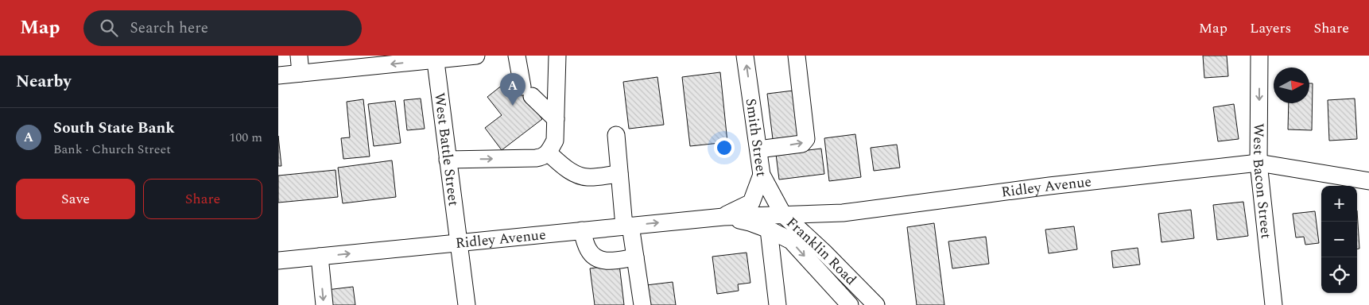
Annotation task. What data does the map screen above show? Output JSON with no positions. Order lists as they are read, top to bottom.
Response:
{
  "streets": {
    "street": [
      "Smith Street",
      "West Battle Street",
      "West Bacon Street",
      "Ridley Avenue",
      "Franklin Road"
    ]
  },
  "crossings": [
    ["Smith Street", "Ridley Avenue"],
    ["Smith Street", "Franklin Road"],
    ["West Battle Street", "Ridley Avenue"],
    ["West Bacon Street", "Ridley Avenue"],
    ["Ridley Avenue", "Franklin Road"]
  ],
  "one_way": ["West Bacon Street"],
  "north": "right",
  "page": {
    "header": "Map",
    "search": "Search here",
    "nav": ["Map", "Layers", "Share"],
    "heading": "Nearby",
    "pins": "A",
    "list": [
      {
        "mark": "A",
        "name": "South State Bank",
        "note": "Bank · Church Street",
        "value": "100 m"
      }
    ],
    "buttons": ["Save", "Share"],
    "map_buttons": ["+", "−"]
  }
}
